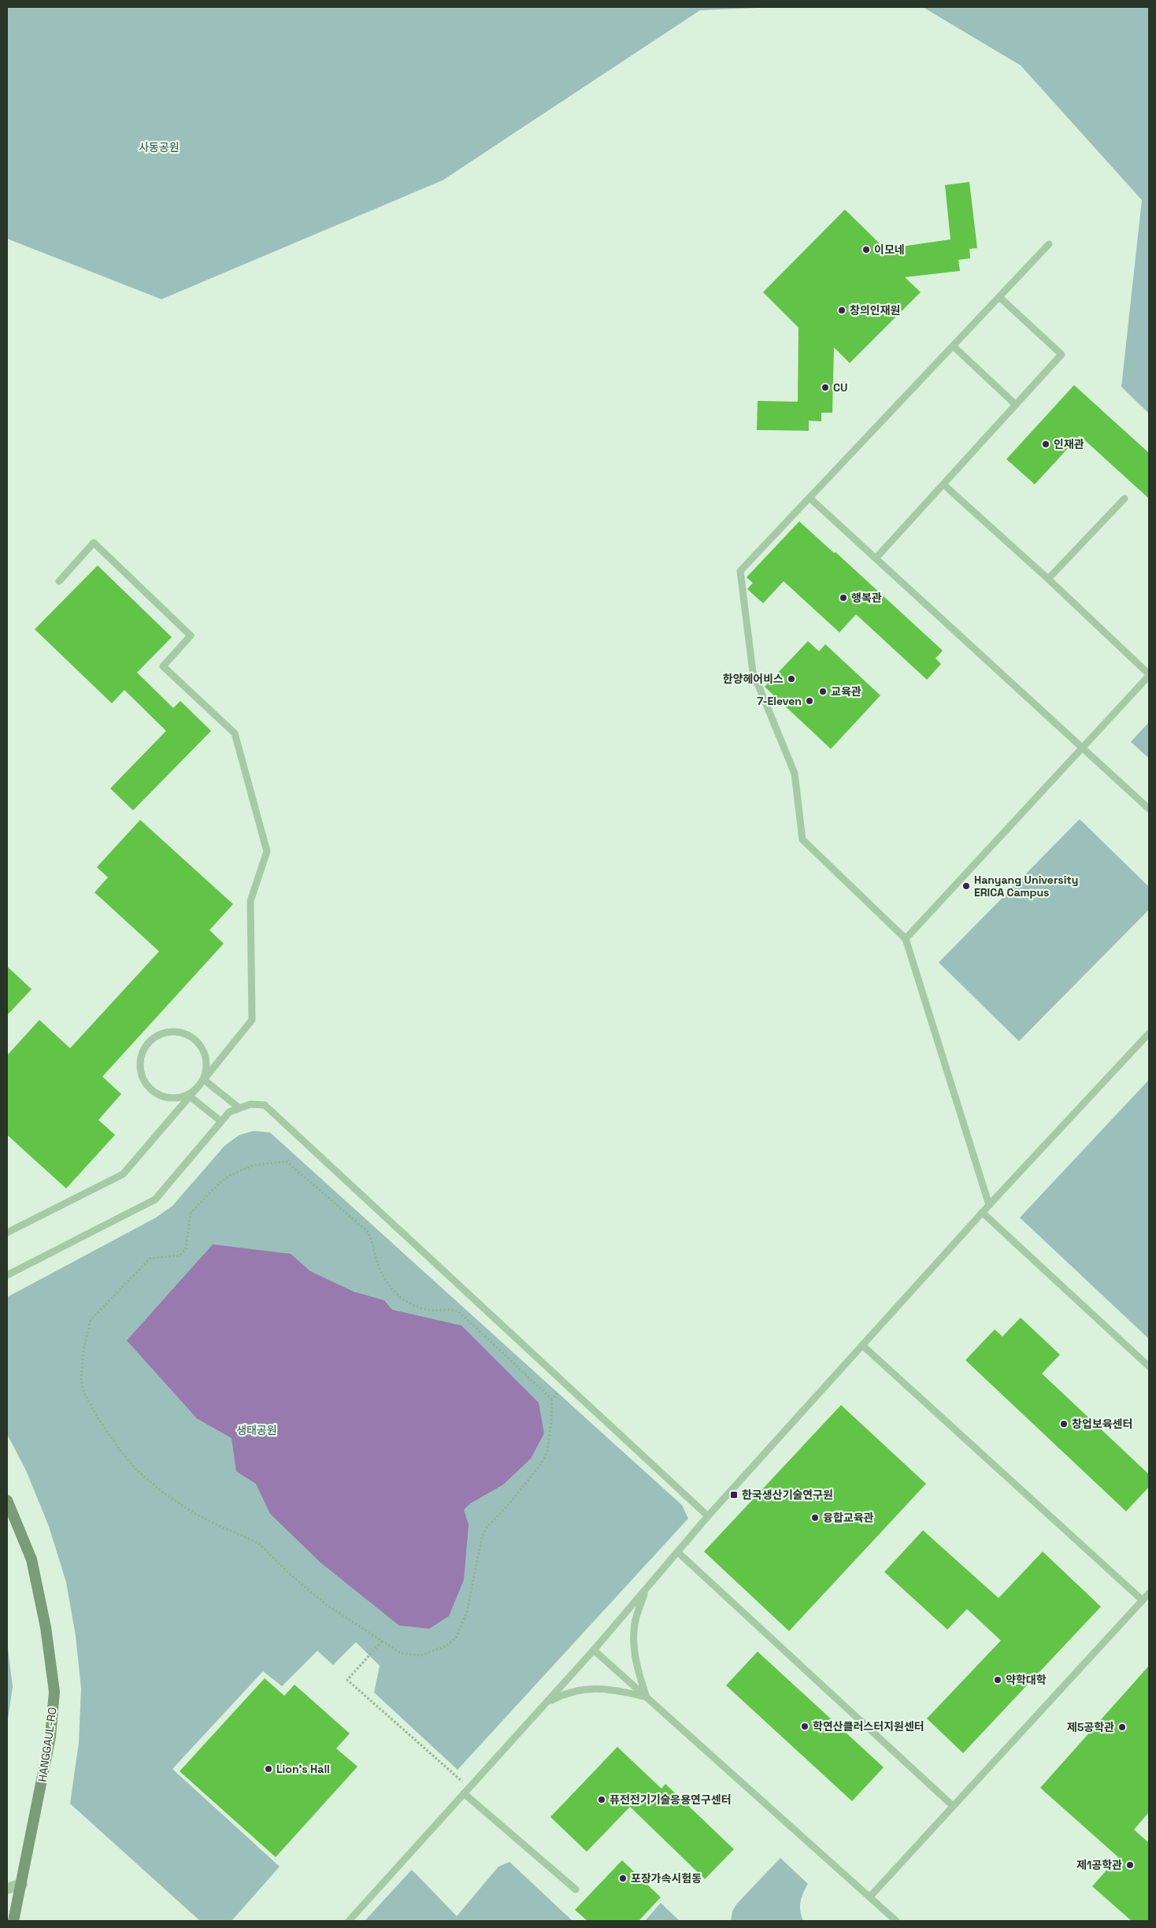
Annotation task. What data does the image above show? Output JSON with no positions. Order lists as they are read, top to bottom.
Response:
{
  "streets": {
    "main road": ["HANGGAUL-RO"]
  },
  "parks": ["사동공원", "생태공원"],
  "places": {
    "other": [
      "이모네",
      "창의인재원",
      "CU",
      "인재관",
      "행복관",
      "한양헤어비스",
      "교육관",
      "7-Eleven",
      "Hanyang University ERICA Campus",
      "창업보육센터",
      "융합교육관",
      "약학대학",
      "학연산클러스터지원센터",
      "제5공학관",
      "Lion's Hall",
      "퓨전전기기술응용연구센터",
      "제1공학관",
      "포장가속시험동"
    ],
    "transit": ["한국생산기술연구원"]
  }
}
